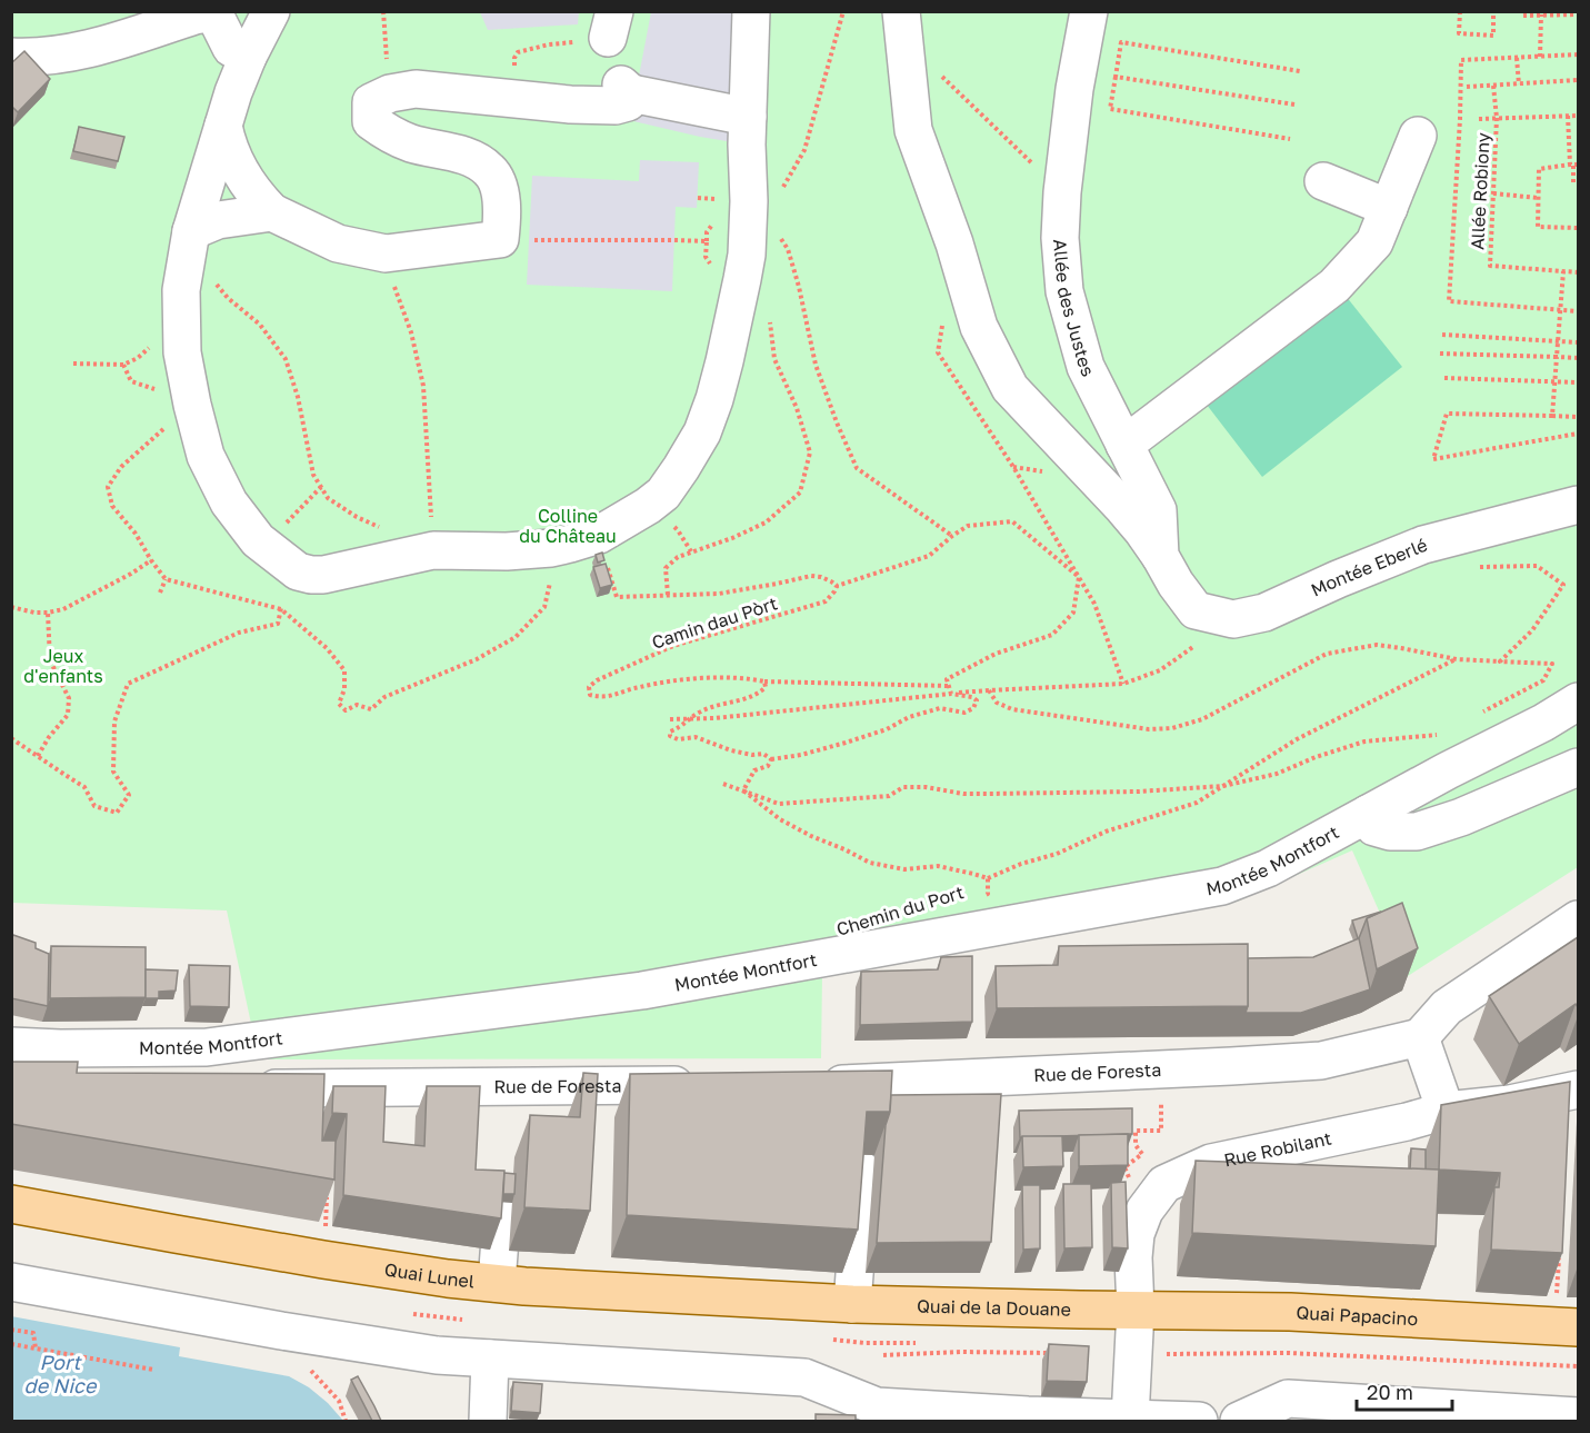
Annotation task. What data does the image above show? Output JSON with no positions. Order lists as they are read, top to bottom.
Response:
{
  "streets": {
    "main road": ["Quai Lunel", "Quai de la Douane", "Quai Papacino"],
    "street": [
      "Allée des Justes",
      "Montée Eberlé",
      "Montée Montfort",
      "Rue de Foresta",
      "Rue Robilant"
    ],
    "path": ["Allée Robiony", "Camin dau Pòrt", "Chemin du Port"]
  },
  "crossings": [
    ["Allée des Justes", "Montée Eberlé"],
    ["Rue Robilant", "Quai de la Douane"],
    ["Rue Robilant", "Quai Papacino"],
    ["Quai Lunel", "Quai de la Douane"],
    ["Quai de la Douane", "Quai Papacino"]
  ],
  "water": ["Port de Nice"],
  "parks": ["Colline du Château", "Jeux d'enfants"],
  "scale_bar": "20 m"
}
